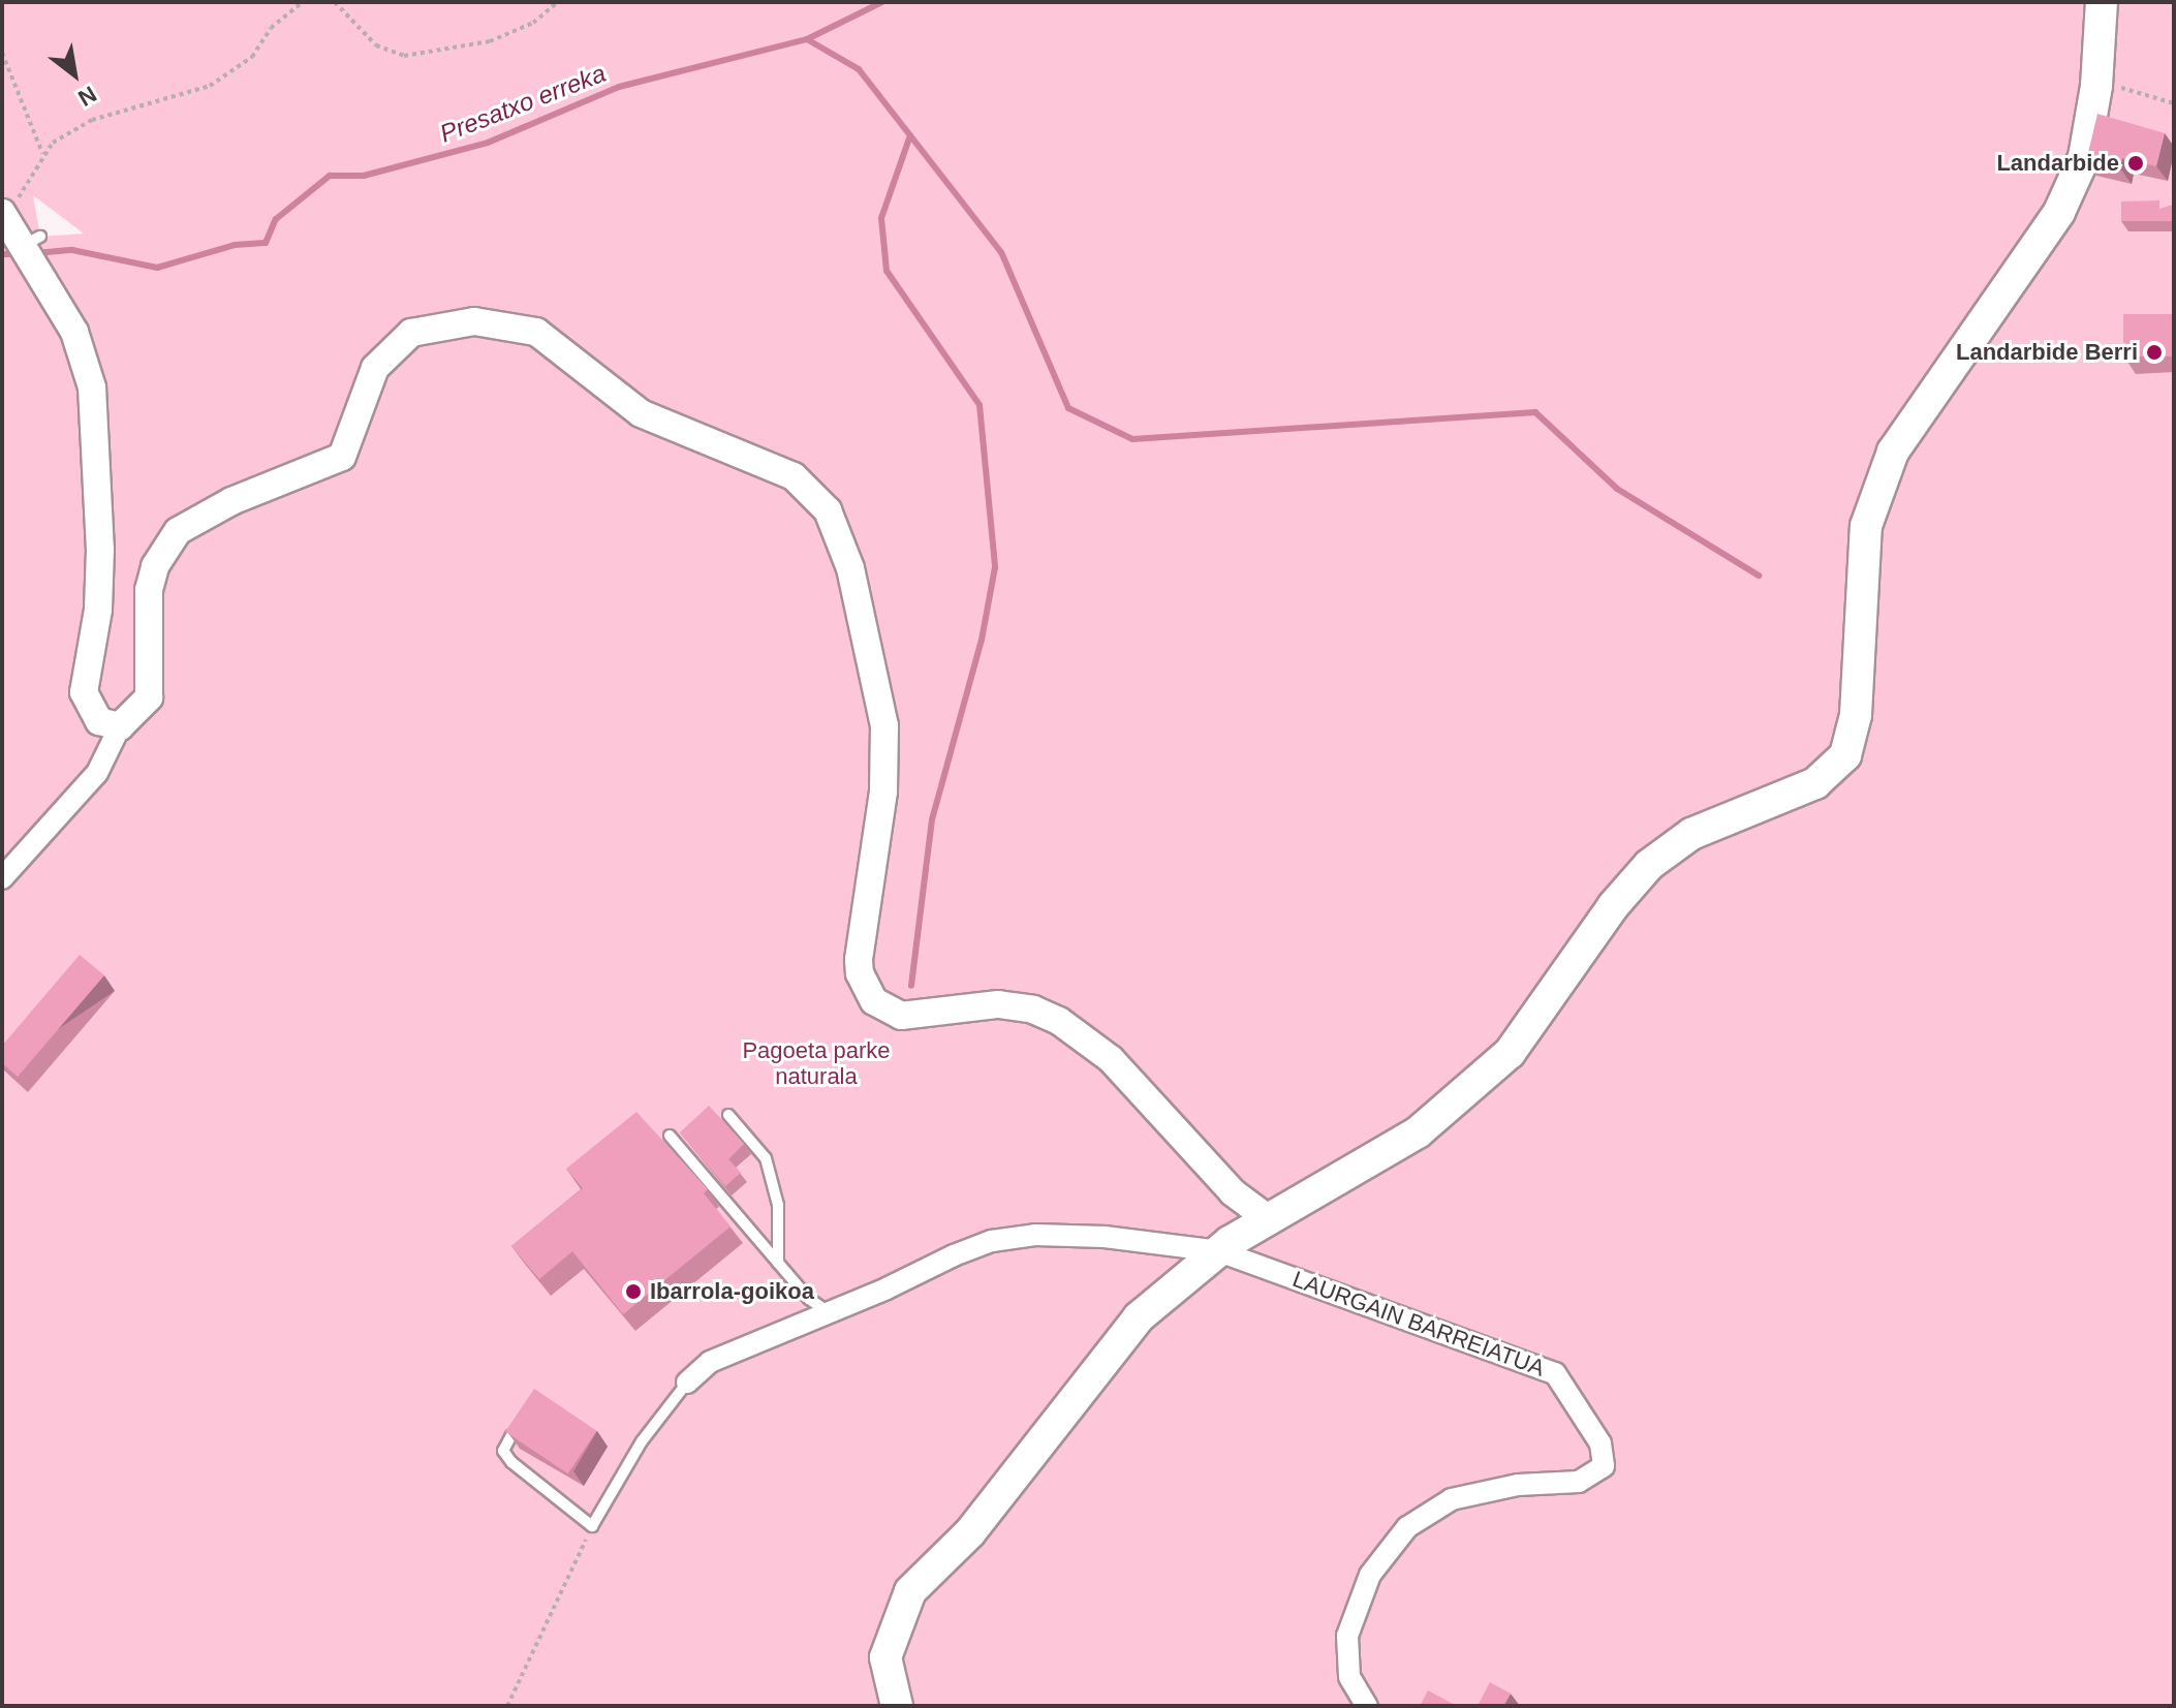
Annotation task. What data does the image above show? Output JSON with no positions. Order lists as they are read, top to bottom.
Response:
{
  "streets": {
    "street": ["LAURGAIN BARREIATUA"]
  },
  "water": ["Presatxo erreka"],
  "parks": ["Pagoeta parke naturala"],
  "places": ["Landarbide", "Landarbide Berri", "Ibarrola-goikoa"],
  "north": "bottom right"
}
